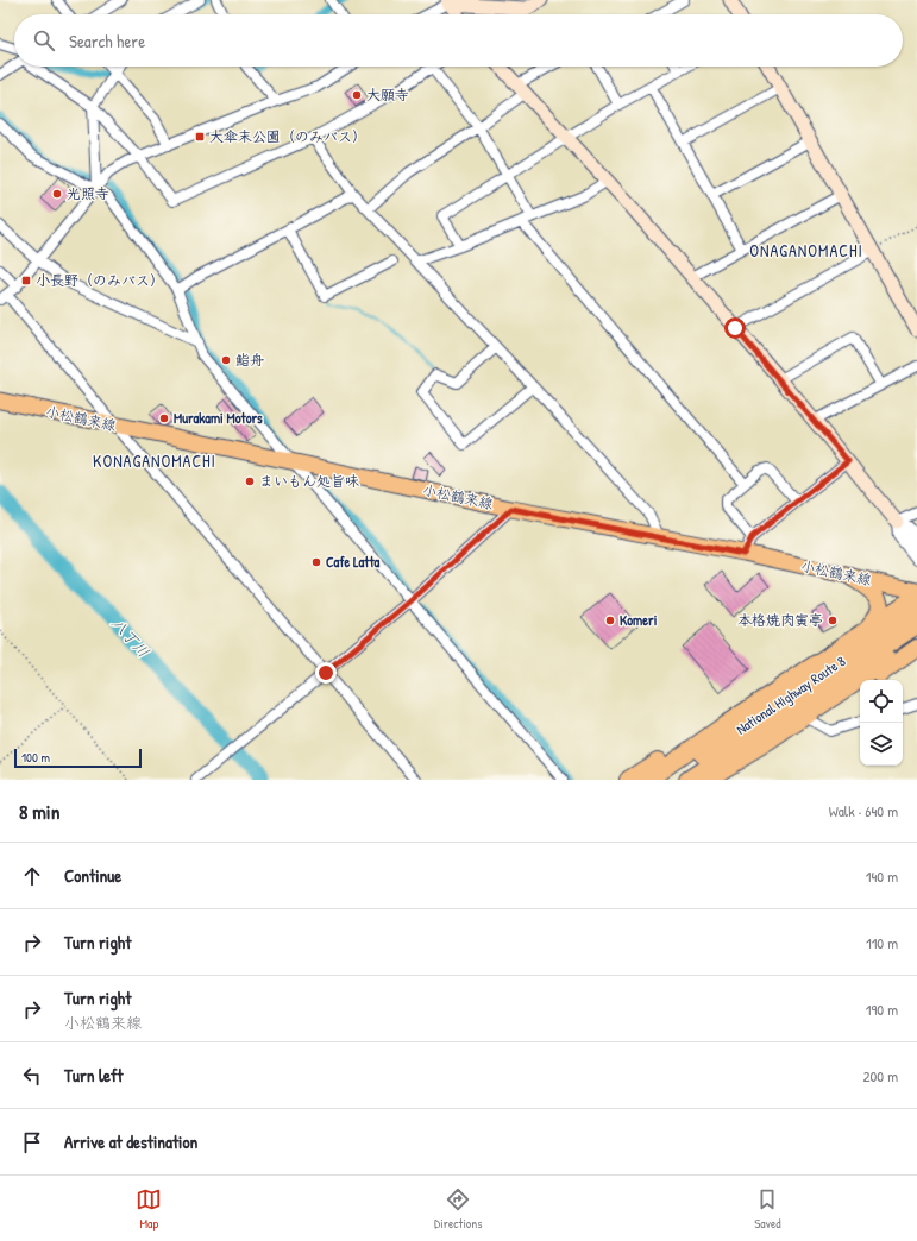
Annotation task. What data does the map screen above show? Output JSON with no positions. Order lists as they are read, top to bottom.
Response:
{
  "streets": {
    "highway": ["National Highway Route 8"],
    "main road": ["小松鶴来線"]
  },
  "districts": ["ONAGANOMACHI", "KONAGANOMACHI"],
  "water": ["八丁川"],
  "places": {
    "other": [
      "大願寺",
      "光照寺",
      "鮨舟",
      "Murakami Motors",
      "まいもん処旨味",
      "Cafe Latta",
      "Komeri",
      "本格焼肉寅亭"
    ],
    "transit": ["大傘末公園（のみバス）", "小長野（のみバス）"]
  },
  "scale_bar": "100 m",
  "page": {
    "search": "Search here",
    "scale": "100 m",
    "heading": ["8 min", "Walk · 640 m"],
    "list": [
      ["Continue", "140 m"],
      ["Turn right", "110 m"],
      ["Turn right", "小松鶴来線", "190 m"],
      ["Turn left", "200 m"],
      "Arrive at destination"
    ],
    "nav": ["Map", "Directions", "Saved"]
  }
}
